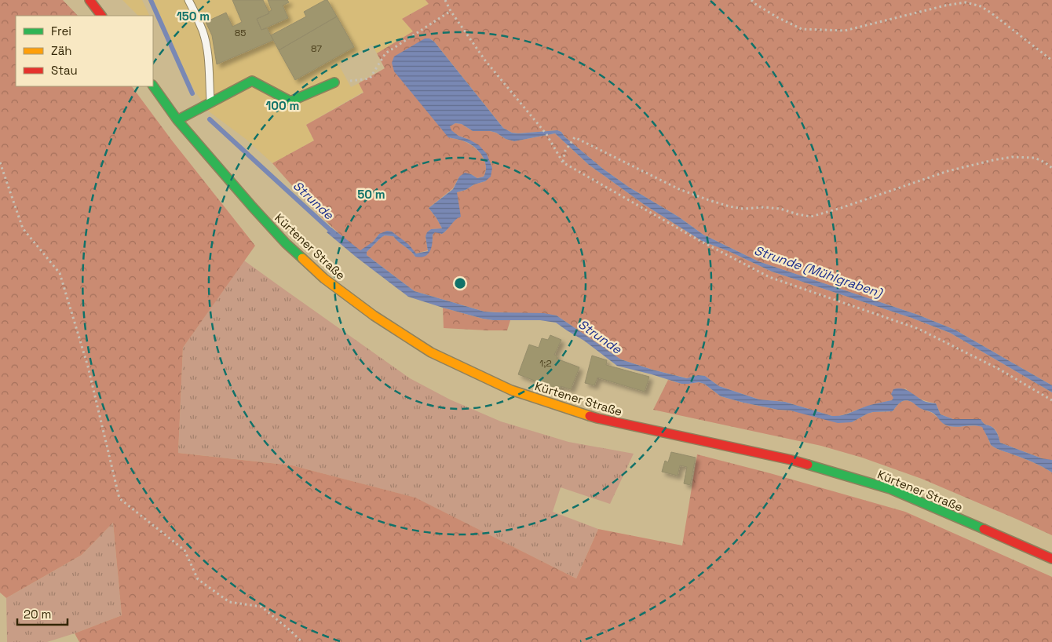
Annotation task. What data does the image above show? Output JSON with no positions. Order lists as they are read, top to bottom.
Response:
{
  "streets": {
    "main road": ["Kürtener Straße"]
  },
  "water": ["Strunde", "Strunde (Mühlgraben)"],
  "house_numbers": ["85", "87", "1;2"],
  "legend": ["Frei", "Zäh", "Stau"],
  "scale_bar": "20 m",
  "rings": ["150 m", "100 m", "50 m"]
}
